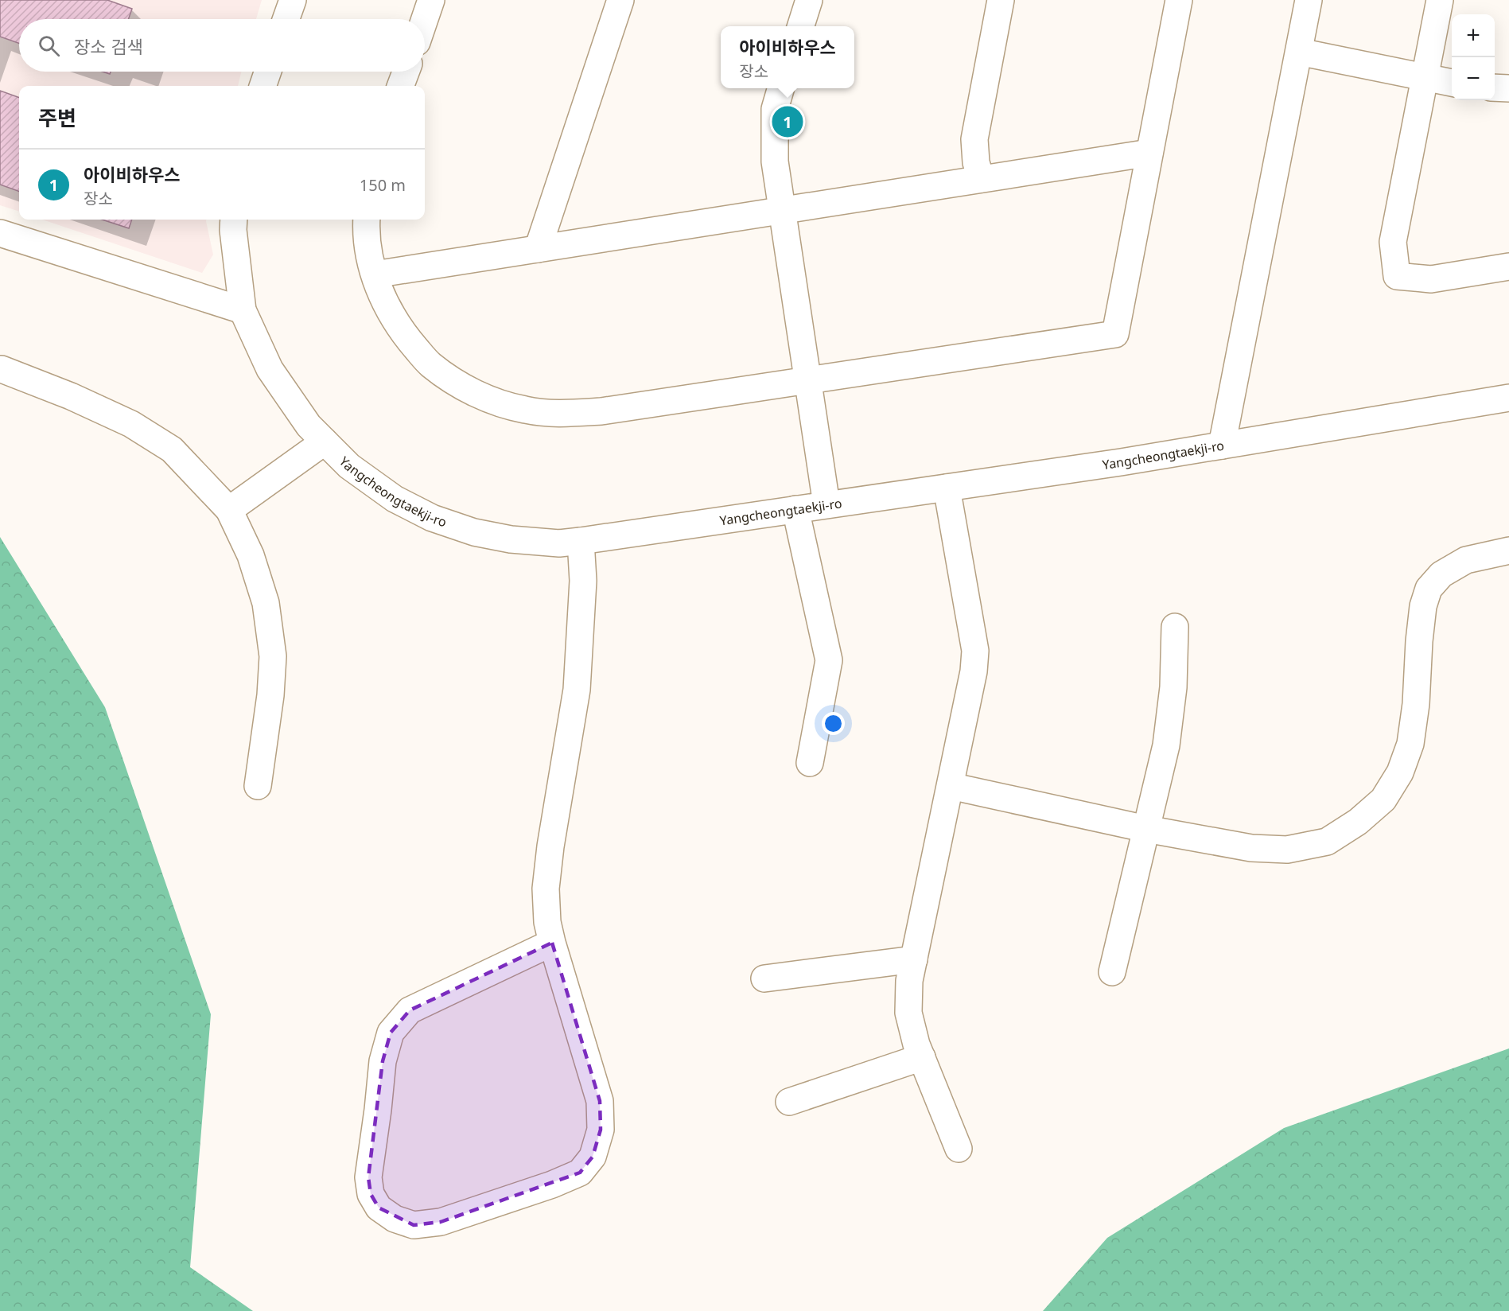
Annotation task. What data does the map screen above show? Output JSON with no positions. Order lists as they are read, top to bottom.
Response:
{
  "streets": {
    "street": ["Yangcheongtaekji-ro"]
  },
  "page": {
    "map_buttons": ["+", "−"],
    "search": "장소 검색",
    "popup": ["아이비하우스", "장소"],
    "heading": "주변",
    "pins": "1",
    "list": [
      {
        "mark": "1",
        "name": "아이비하우스",
        "note": "장소",
        "value": "150 m"
      }
    ]
  }
}
